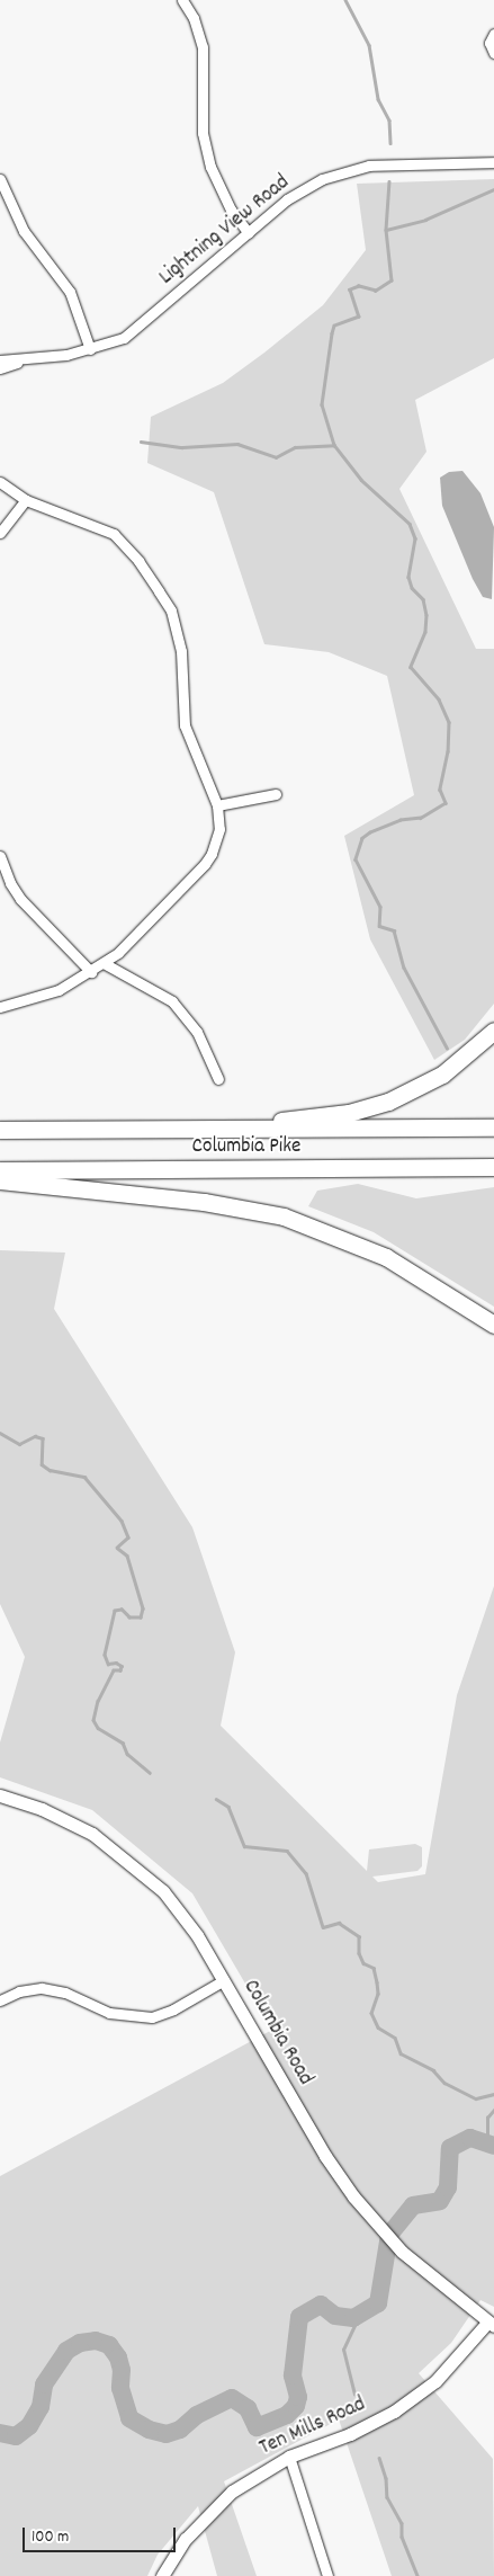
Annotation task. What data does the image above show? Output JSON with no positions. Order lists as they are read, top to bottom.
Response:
{
  "streets": {
    "highway": ["Columbia Pike"],
    "main road": ["Columbia Road", "Ten Mills Road"],
    "street": ["Lightning View Road"]
  },
  "crossings": [
    ["Columbia Road", "Ten Mills Road"]
  ],
  "scale_bar": "100 m"
}
